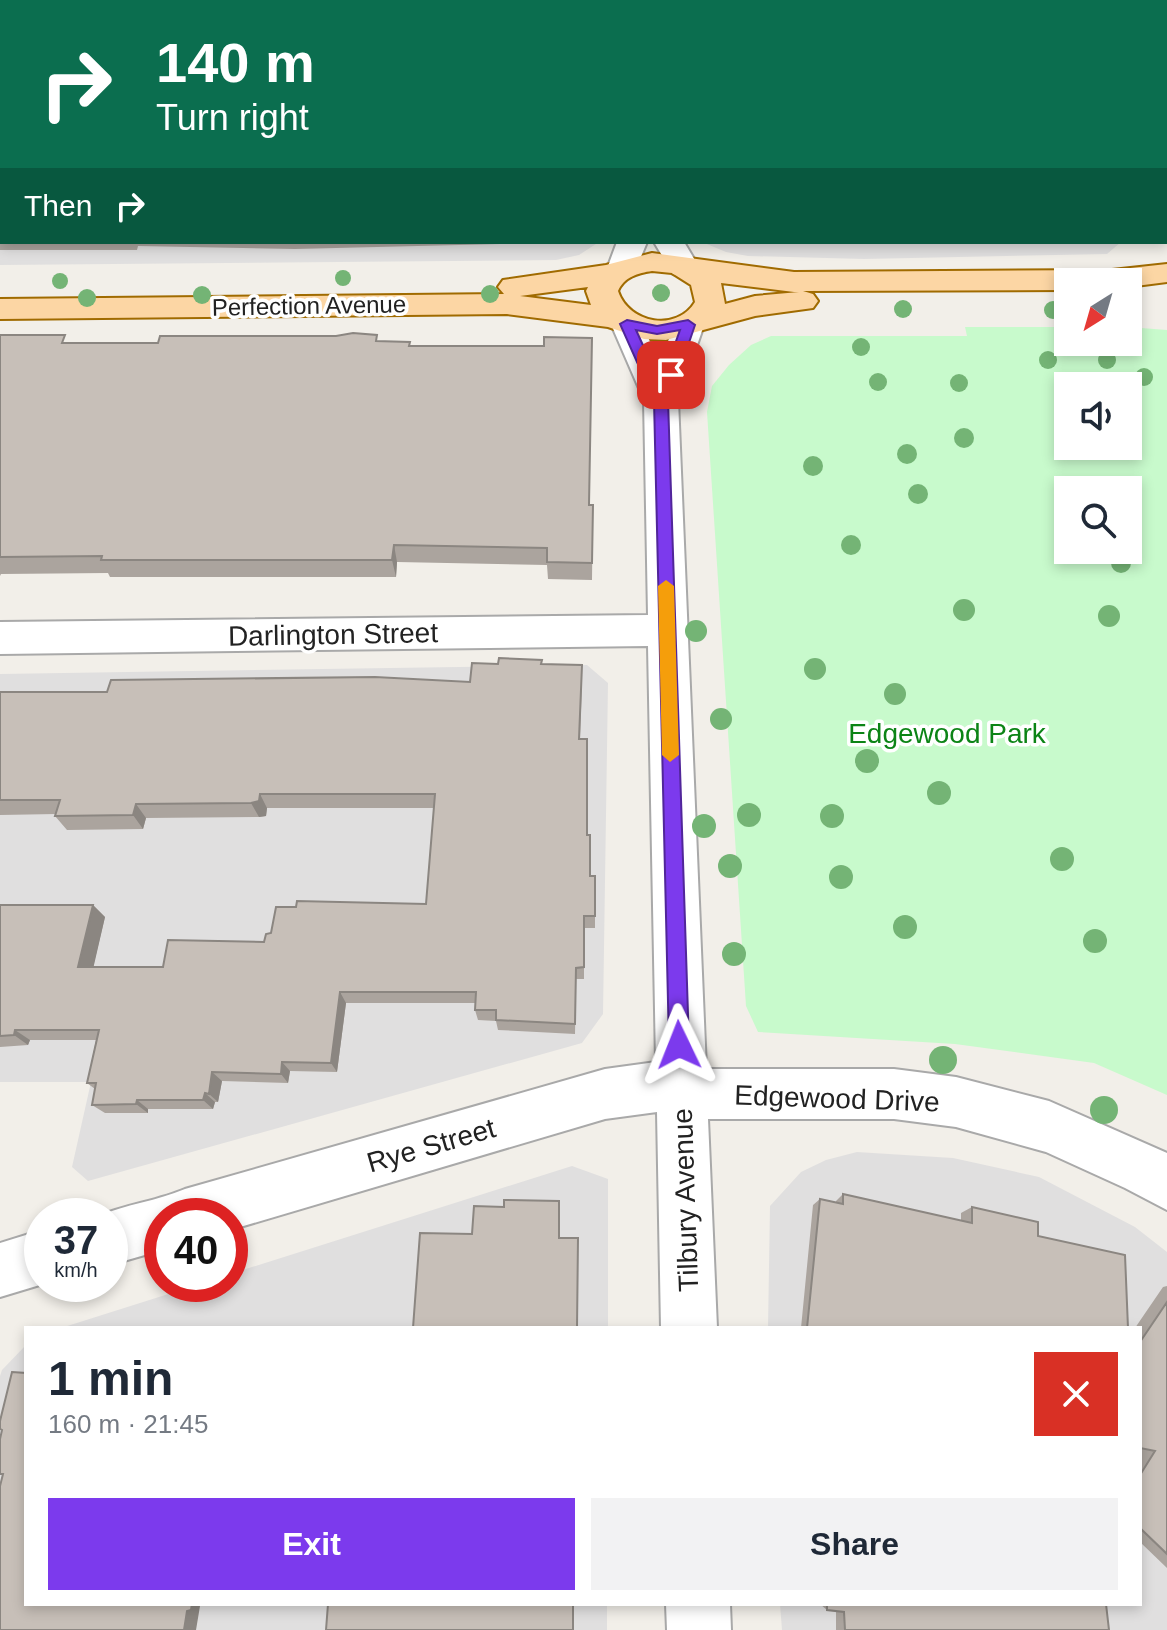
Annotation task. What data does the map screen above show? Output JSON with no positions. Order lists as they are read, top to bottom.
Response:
{
  "streets": {
    "main road": ["Perfection Avenue"],
    "street": [
      "Darlington Street",
      "Edgewood Drive",
      "Rye Street",
      "Tilbury Avenue"
    ]
  },
  "crossings": [
    ["Perfection Avenue", "Tilbury Avenue"],
    ["Darlington Street", "Tilbury Avenue"],
    ["Edgewood Drive", "Rye Street"],
    ["Edgewood Drive", "Tilbury Avenue"],
    ["Rye Street", "Tilbury Avenue"]
  ],
  "parks": ["Edgewood Park"],
  "north": "bottom left",
  "page": {
    "turn": ["140 m", "Turn right"],
    "then": "Then",
    "speed": "37 km/h",
    "limit": "40",
    "heading": ["1 min", "160 m · 21:45"],
    "buttons": ["Exit", "Share"]
  }
}
